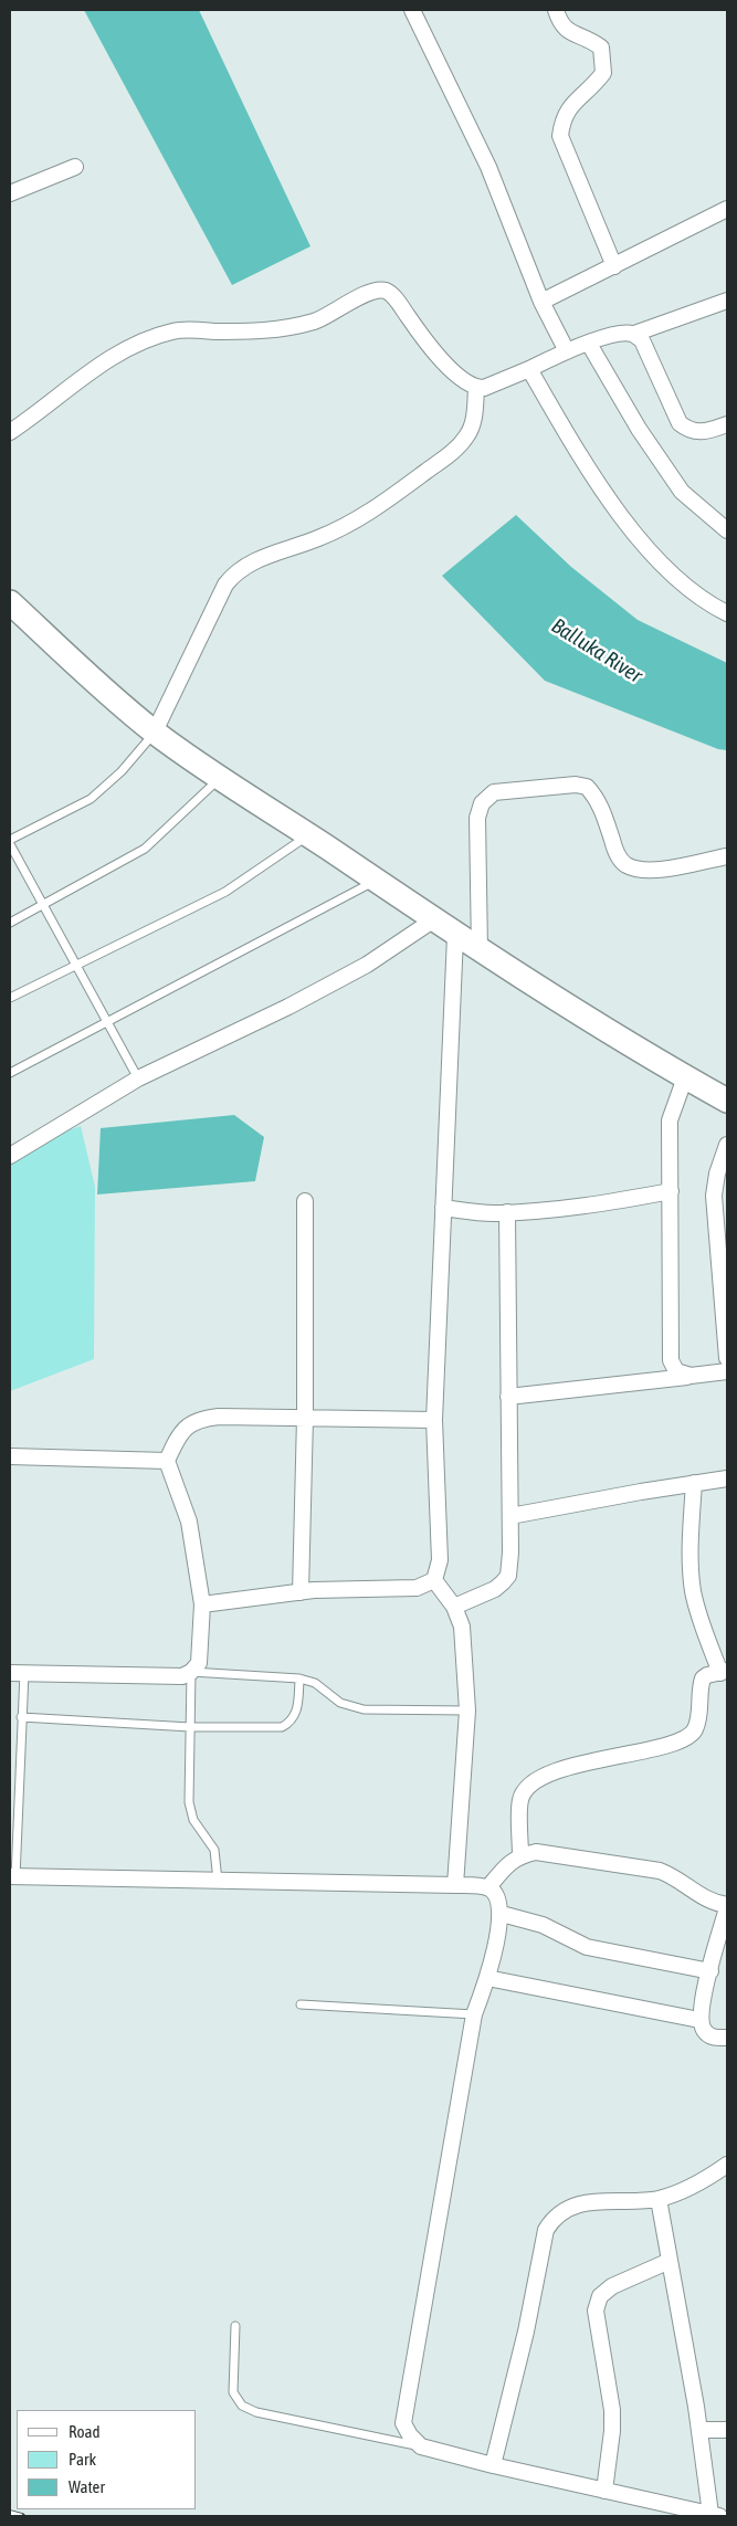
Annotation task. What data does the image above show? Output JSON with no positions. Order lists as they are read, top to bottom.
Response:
{
  "water": ["Balluka River"],
  "legend": ["Road", "Park", "Water"]
}
